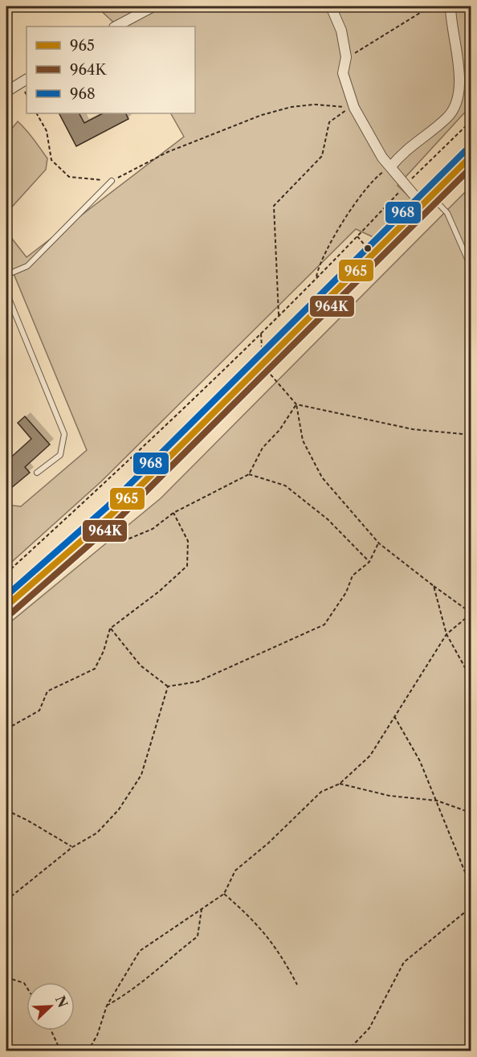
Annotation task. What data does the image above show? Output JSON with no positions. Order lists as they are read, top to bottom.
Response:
{
  "lines": ["transit line 968", "transit line 965", "transit line 964K"],
  "legend": ["965", "964K", "968"],
  "north": "top right"
}
